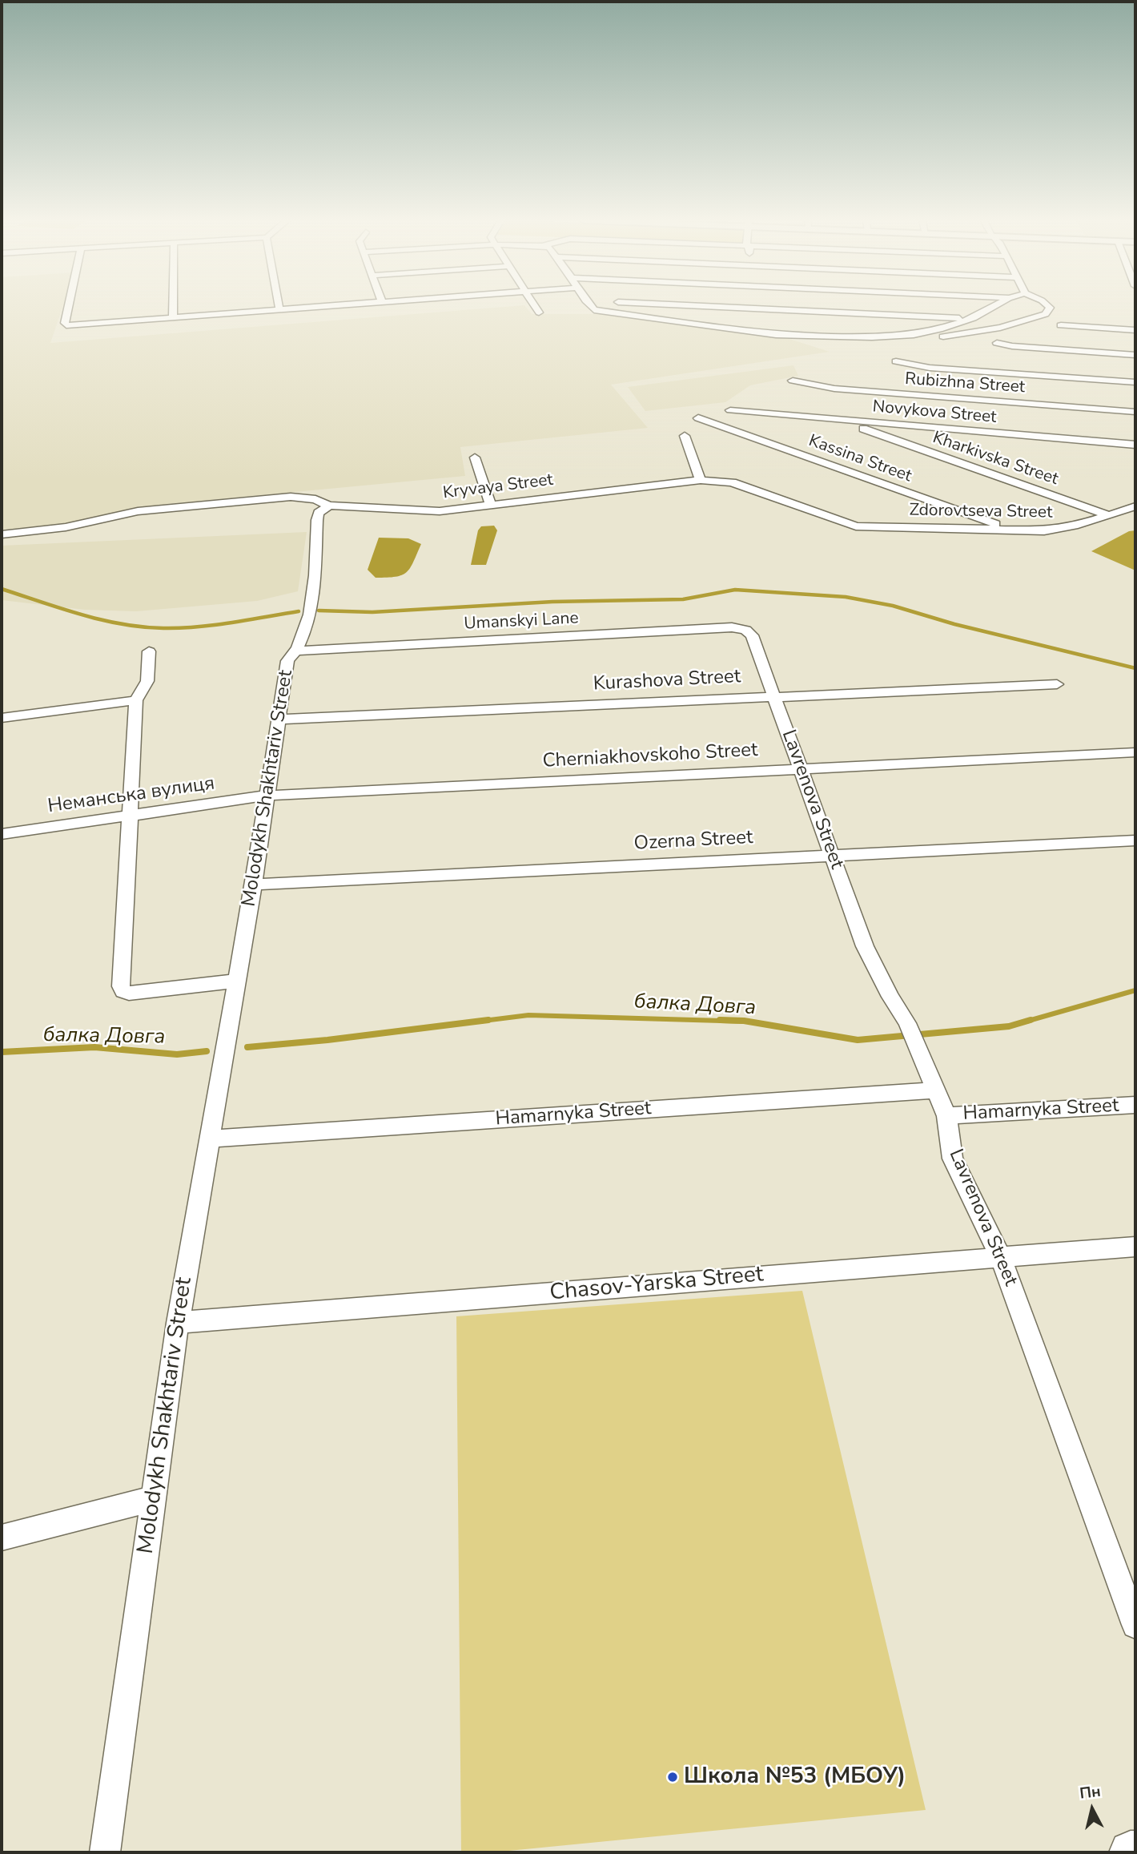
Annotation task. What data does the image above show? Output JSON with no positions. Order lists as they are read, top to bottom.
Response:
{
  "streets": {
    "street": [
      "Rubizhna Street",
      "Novykova Street",
      "Kassina Street",
      "Kharkivska Street",
      "Kryvaya Street",
      "Zdorovtseva Street",
      "Umanskyi Lane",
      "Kurashova Street",
      "Cherniakhovskoho Street",
      "Molodykh Shakhtariv Street",
      "Неманська вулиця",
      "Lavrenova Street",
      "Ozerna Street",
      "Hamarnyka Street",
      "Chasov-Yarska Street"
    ]
  },
  "crossings": [
    ["Novykova Street", "Kharkivska Street"],
    ["Kassina Street", "Zdorovtseva Street"],
    ["Kharkivska Street", "Zdorovtseva Street"],
    ["Kryvaya Street", "Zdorovtseva Street"],
    ["Kryvaya Street", "Molodykh Shakhtariv Street"],
    ["Umanskyi Lane", "Molodykh Shakhtariv Street"],
    ["Umanskyi Lane", "Lavrenova Street"],
    ["Kurashova Street", "Molodykh Shakhtariv Street"],
    ["Kurashova Street", "Lavrenova Street"],
    ["Cherniakhovskoho Street", "Molodykh Shakhtariv Street"],
    ["Cherniakhovskoho Street", "Неманська вулиця"],
    ["Cherniakhovskoho Street", "Lavrenova Street"],
    ["Molodykh Shakhtariv Street", "Неманська вулиця"],
    ["Molodykh Shakhtariv Street", "Ozerna Street"],
    ["Molodykh Shakhtariv Street", "Hamarnyka Street"],
    ["Molodykh Shakhtariv Street", "Chasov-Yarska Street"],
    ["Lavrenova Street", "Ozerna Street"],
    ["Lavrenova Street", "Hamarnyka Street"],
    ["Lavrenova Street", "Chasov-Yarska Street"]
  ],
  "water": ["балка Довга"],
  "places": ["Школа №53 (МБОУ)"],
  "north": "top"
}
